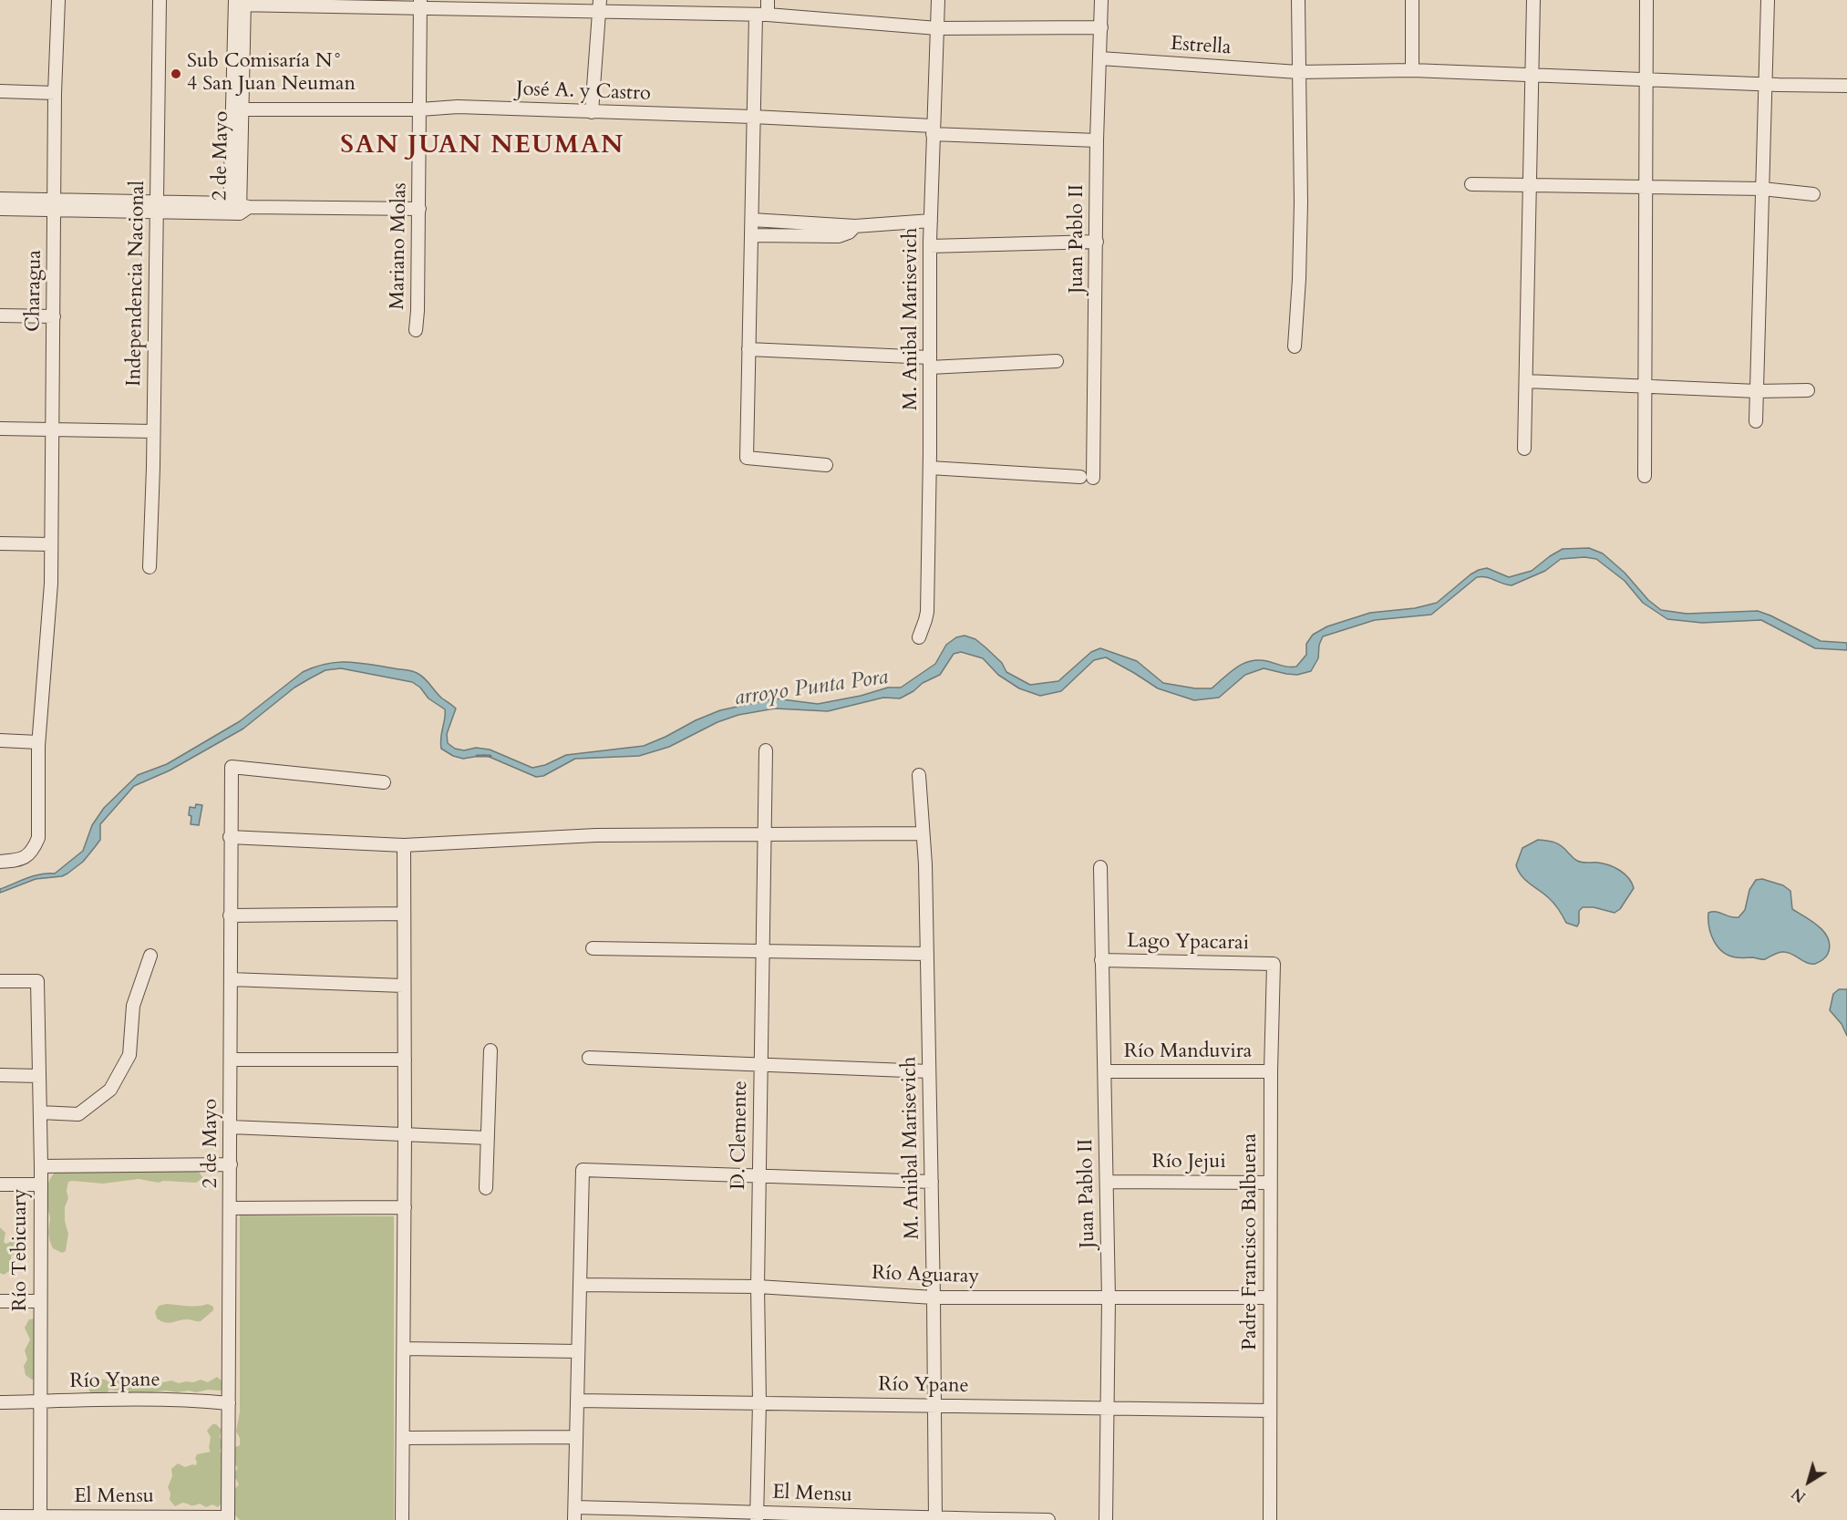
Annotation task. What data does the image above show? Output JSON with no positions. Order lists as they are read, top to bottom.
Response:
{
  "streets": {
    "street": [
      "Estrella",
      "José A. y Castro",
      "2 de Mayo",
      "Juan Pablo II",
      "Mariano Molas",
      "Independencia Nacional",
      "Charagua",
      "M. Anibal Marisevich",
      "Lago Ypacarai",
      "Río Manduvira",
      "D. Clemente",
      "Río Jejui",
      "Padre Francisco Balbuena",
      "Río Tebicuary",
      "Río Aguaray",
      "Río Ypane",
      "El Mensu"
    ]
  },
  "crossings": [
    ["Estrella", "Juan Pablo II"],
    ["José A. y Castro", "2 de Mayo"],
    ["José A. y Castro", "Juan Pablo II"],
    ["José A. y Castro", "Mariano Molas"],
    ["José A. y Castro", "M. Anibal Marisevich"],
    ["2 de Mayo", "Río Ypane"],
    ["2 de Mayo", "El Mensu"],
    ["Juan Pablo II", "M. Anibal Marisevich"],
    ["Juan Pablo II", "Lago Ypacarai"],
    ["Juan Pablo II", "Río Manduvira"],
    ["Juan Pablo II", "Río Jejui"],
    ["Juan Pablo II", "Río Aguaray"],
    ["Juan Pablo II", "Río Ypane"],
    ["M. Anibal Marisevich", "Río Aguaray"],
    ["M. Anibal Marisevich", "Río Ypane"],
    ["M. Anibal Marisevich", "El Mensu"],
    ["Lago Ypacarai", "Padre Francisco Balbuena"],
    ["Río Manduvira", "Padre Francisco Balbuena"],
    ["D. Clemente", "Río Aguaray"],
    ["D. Clemente", "Río Ypane"],
    ["D. Clemente", "El Mensu"],
    ["Río Jejui", "Padre Francisco Balbuena"],
    ["Padre Francisco Balbuena", "Río Aguaray"],
    ["Padre Francisco Balbuena", "Río Ypane"],
    ["Río Tebicuary", "Río Ypane"],
    ["Río Tebicuary", "El Mensu"]
  ],
  "districts": ["SAN JUAN NEUMAN"],
  "water": ["arroyo Punta Pora"],
  "places": ["Sub Comisaría N° 4 San Juan Neuman"],
  "north": "bottom left"
}
